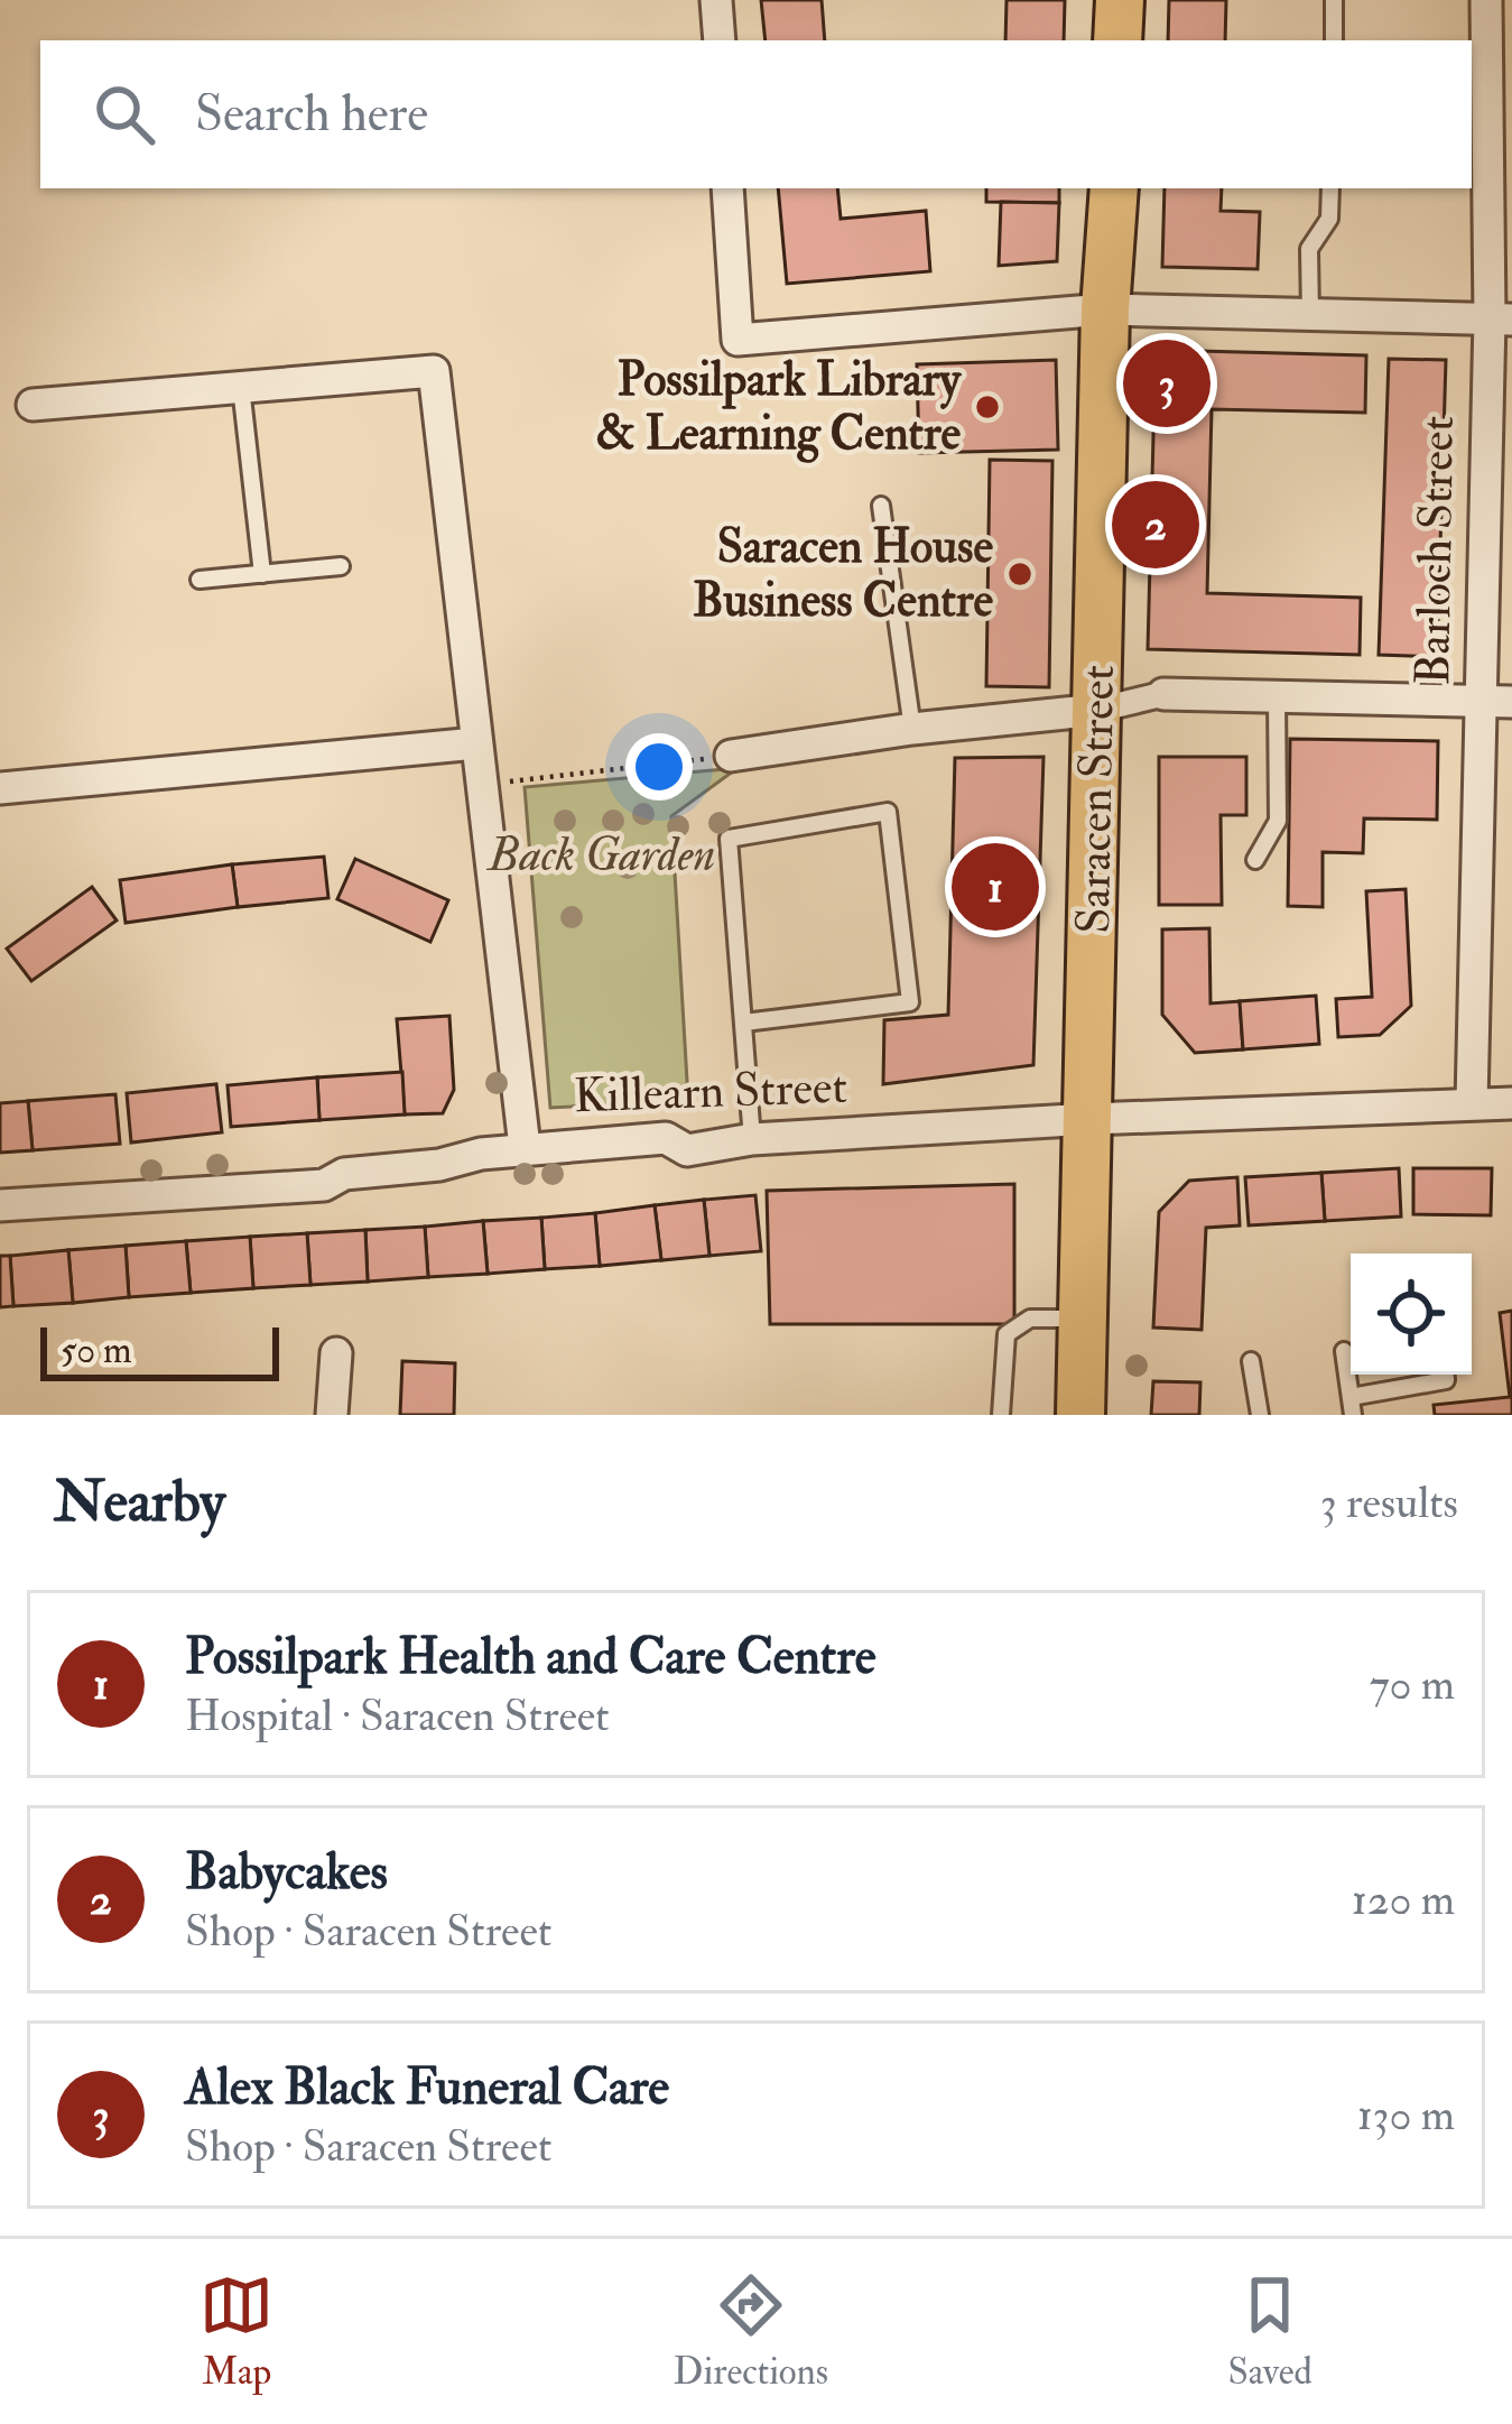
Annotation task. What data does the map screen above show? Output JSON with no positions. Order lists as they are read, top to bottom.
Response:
{
  "streets": {
    "main road": ["Saracen Street"],
    "street": ["Barloch Street", "Killearn Street"]
  },
  "crossings": [
    ["Barloch Street", "Killearn Street"],
    ["Saracen Street", "Killearn Street"]
  ],
  "parks": ["Back Garden"],
  "places": ["Possilpark Library & Learning Centre", "Saracen House Business Centre"],
  "scale_bar": "50 m",
  "page": {
    "search": "Search here",
    "pins": ["3", "2", "1"],
    "scale": "50 m",
    "heading": ["Nearby", "3 results"],
    "list": [
      {
        "mark": "1",
        "name": "Possilpark Health and Care Centre",
        "note": "Hospital · Saracen Street",
        "value": "70 m"
      },
      {
        "mark": "2",
        "name": "Babycakes",
        "note": "Shop · Saracen Street",
        "value": "120 m"
      },
      {
        "mark": "3",
        "name": "Alex Black Funeral Care",
        "note": "Shop · Saracen Street",
        "value": "130 m"
      }
    ],
    "nav": ["Map", "Directions", "Saved"]
  }
}
